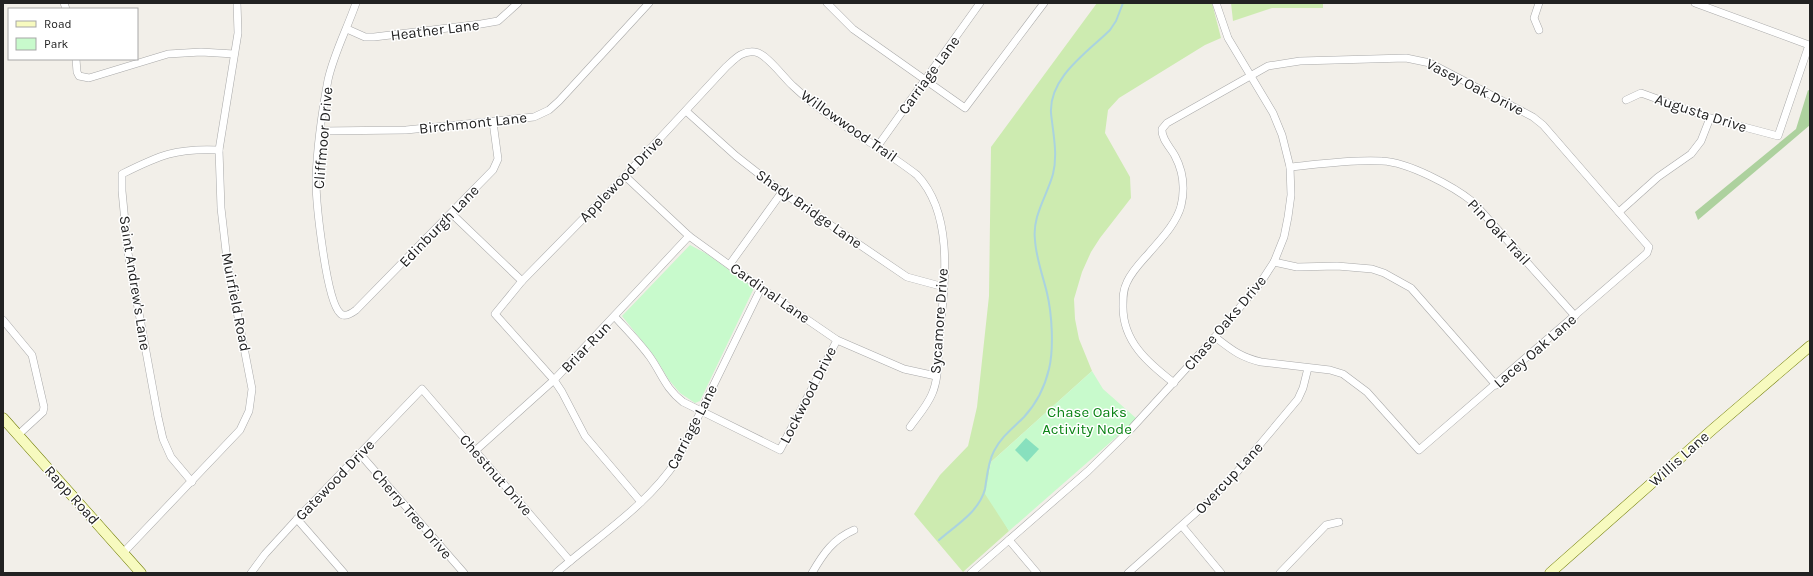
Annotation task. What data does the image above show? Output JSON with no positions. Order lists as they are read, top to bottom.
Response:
{
  "streets": {
    "street": [
      "Heather Lane",
      "Carriage Lane",
      "Vasey Oak Drive",
      "Augusta Drive",
      "Birchmont Lane",
      "Willowwood Trail",
      "Cliffmoor Drive",
      "Applewood Drive",
      "Shady Bridge Lane",
      "Edinburgh Lane",
      "Pin Oak Trail",
      "Saint Andrew's Lane",
      "Cardinal Lane",
      "Muirfield Road",
      "Sycamore Drive",
      "Chase Oaks Drive",
      "Briar Run",
      "Lacey Oak Lane",
      "Lockwood Drive",
      "Willis Lane",
      "Chestnut Drive",
      "Overcup Lane",
      "Gatewood Drive",
      "Rapp Road",
      "Cherry Tree Drive"
    ]
  },
  "crossings": [
    ["Heather Lane", "Cliffmoor Drive"],
    ["Carriage Lane", "Willowwood Trail"],
    ["Carriage Lane", "Cardinal Lane"],
    ["Carriage Lane", "Lockwood Drive"],
    ["Carriage Lane", "Chestnut Drive"],
    ["Vasey Oak Drive", "Chase Oaks Drive"],
    ["Vasey Oak Drive", "Lacey Oak Lane"],
    ["Birchmont Lane", "Cliffmoor Drive"],
    ["Birchmont Lane", "Edinburgh Lane"],
    ["Willowwood Trail", "Applewood Drive"],
    ["Willowwood Trail", "Sycamore Drive"],
    ["Cliffmoor Drive", "Edinburgh Lane"],
    ["Applewood Drive", "Shady Bridge Lane"],
    ["Applewood Drive", "Cardinal Lane"],
    ["Applewood Drive", "Briar Run"],
    ["Shady Bridge Lane", "Sycamore Drive"],
    ["Pin Oak Trail", "Chase Oaks Drive"],
    ["Pin Oak Trail", "Lacey Oak Lane"],
    ["Saint Andrew's Lane", "Muirfield Road"],
    ["Cardinal Lane", "Sycamore Drive"],
    ["Cardinal Lane", "Briar Run"],
    ["Cardinal Lane", "Lockwood Drive"],
    ["Muirfield Road", "Rapp Road"],
    ["Briar Run", "Chestnut Drive"],
    ["Lacey Oak Lane", "Overcup Lane"],
    ["Chestnut Drive", "Gatewood Drive"],
    ["Gatewood Drive", "Cherry Tree Drive"]
  ],
  "parks": ["Chase Oaks Activity Node"],
  "legend": ["Road", "Park"]
}
